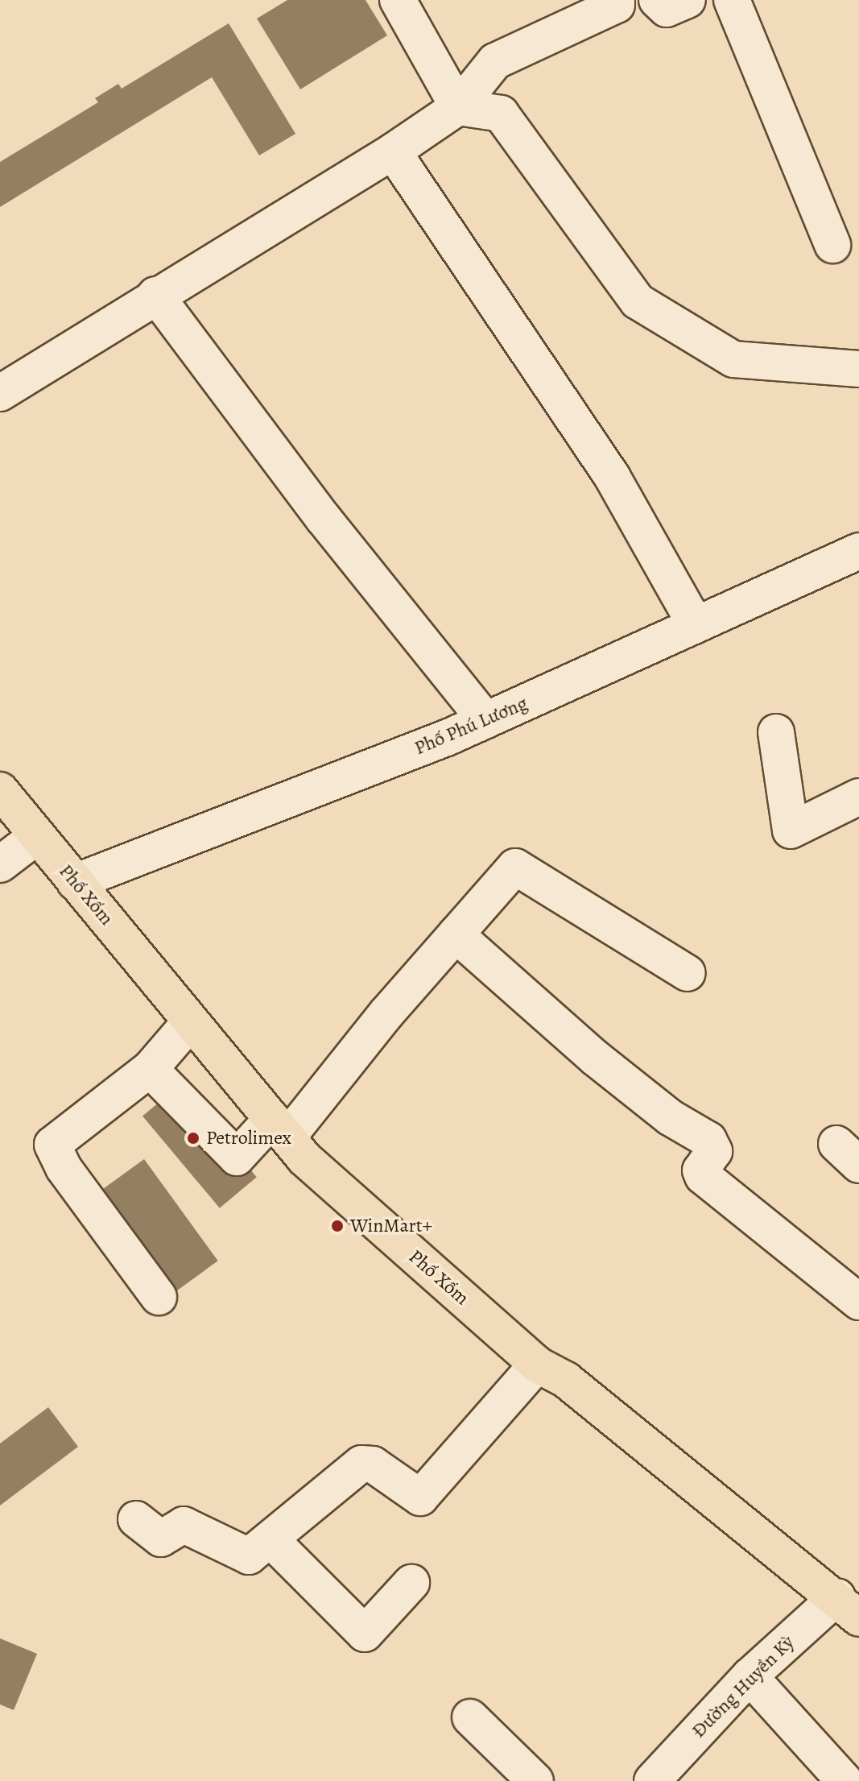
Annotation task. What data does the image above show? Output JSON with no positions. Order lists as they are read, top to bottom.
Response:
{
  "streets": {
    "highway": ["Phố Xốm"],
    "street": ["Phố Phú Lương", "Đường Huyền Kỳ"]
  },
  "crossings": [
    ["Phố Phú Lương", "Phố Xốm"],
    ["Phố Xốm", "Đường Huyền Kỳ"]
  ],
  "places": ["Petrolimex", "WinMart+"]
}
